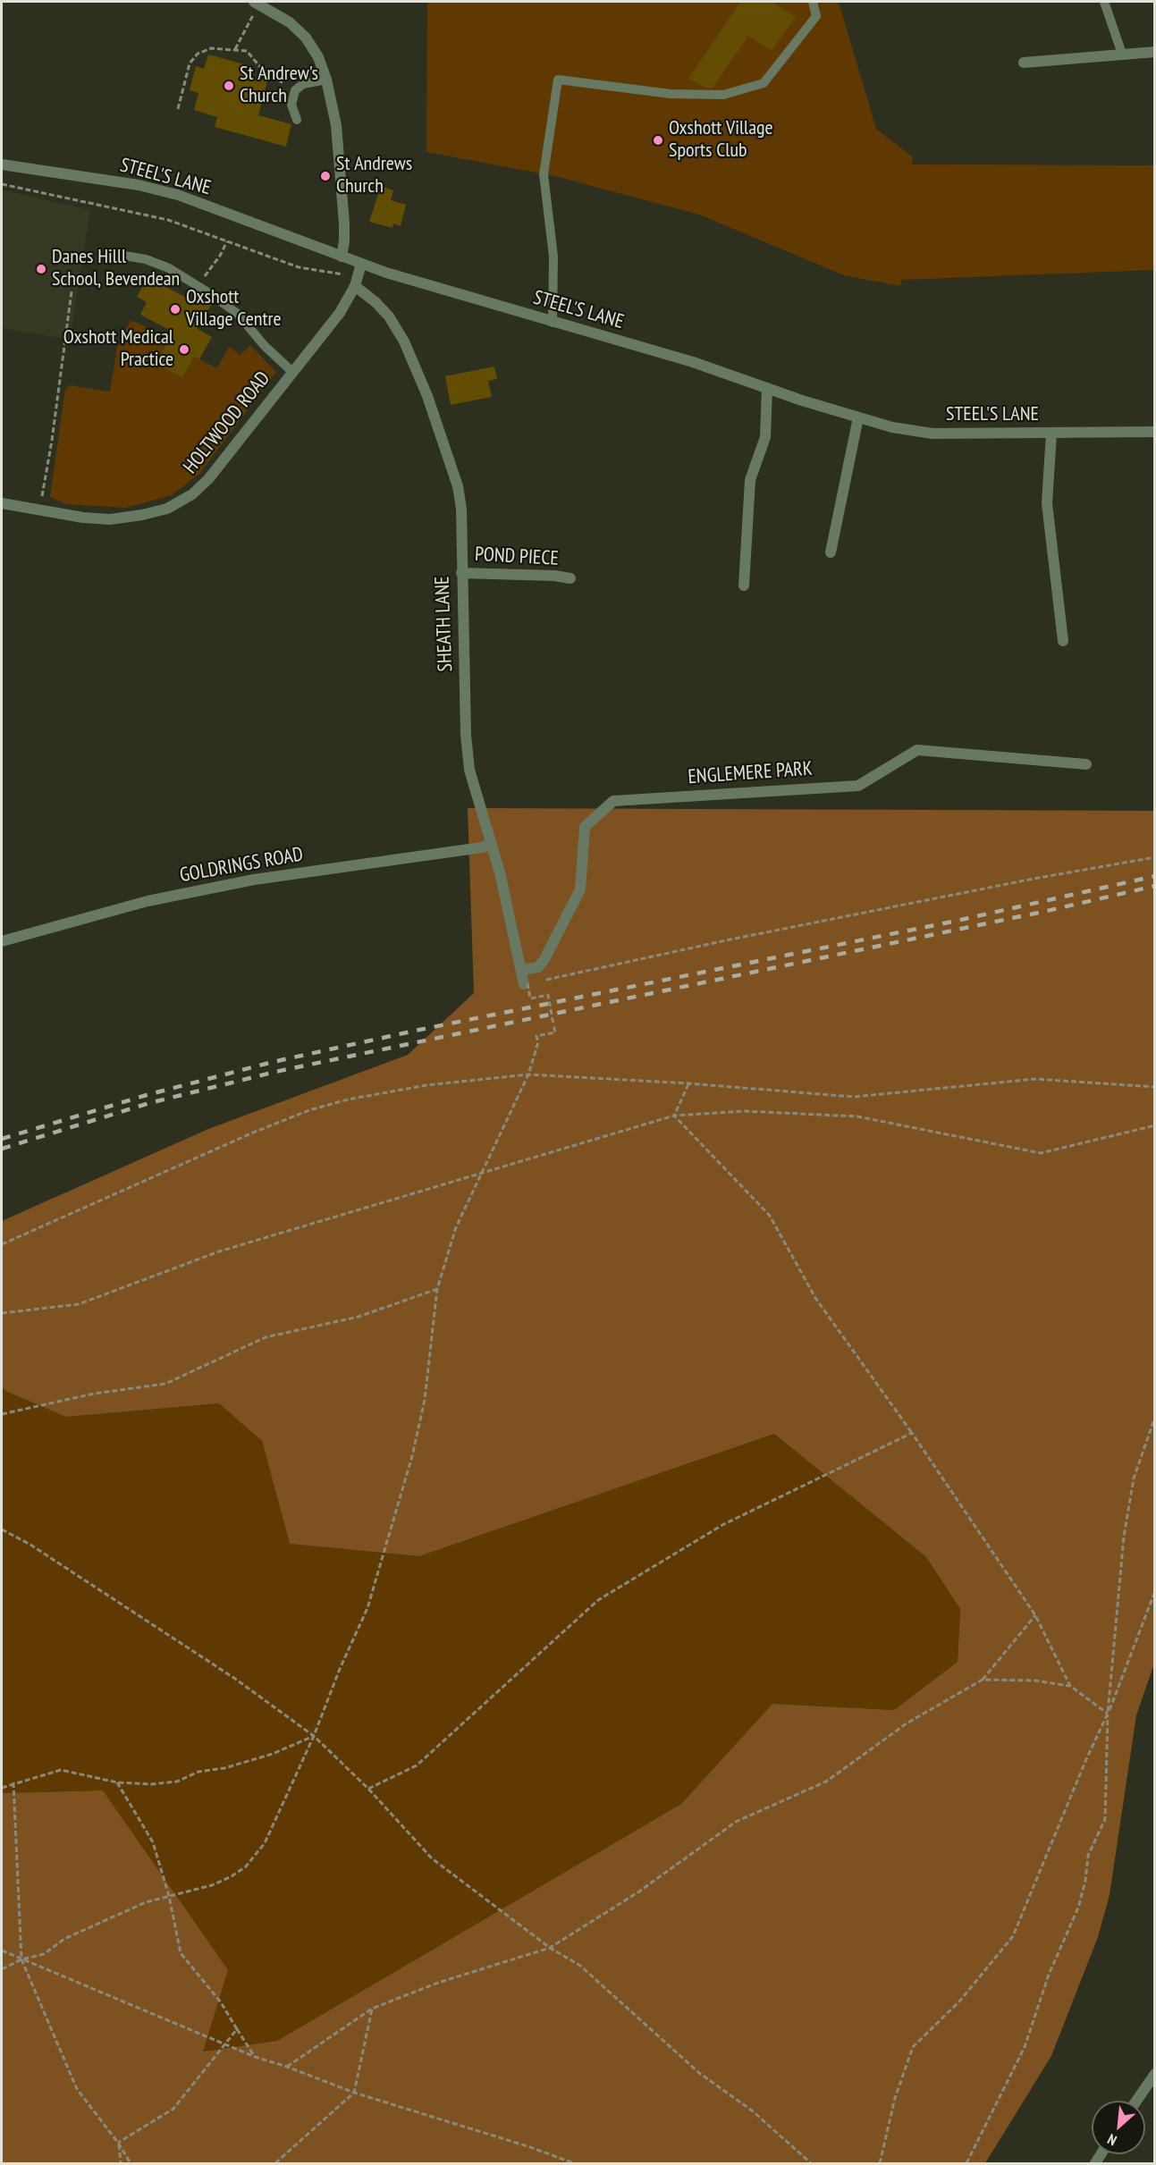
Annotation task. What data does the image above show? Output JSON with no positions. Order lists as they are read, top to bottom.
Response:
{
  "streets": {
    "street": [
      "STEEL'S LANE",
      "HOLTWOOD ROAD",
      "POND PIECE",
      "SHEATH LANE",
      "ENGLEMERE PARK",
      "GOLDRINGS ROAD"
    ]
  },
  "crossings": [
    ["STEEL'S LANE", "HOLTWOOD ROAD"],
    ["HOLTWOOD ROAD", "SHEATH LANE"],
    ["POND PIECE", "SHEATH LANE"],
    ["SHEATH LANE", "ENGLEMERE PARK"],
    ["SHEATH LANE", "GOLDRINGS ROAD"]
  ],
  "places": [
    "St Andrew's Church",
    "Oxshott Village Sports Club",
    "St Andrews Church",
    "Danes Hilll School, Bevendean",
    "Oxshott Village Centre",
    "Oxshott Medical Practice"
  ],
  "north": "bottom left"
}
